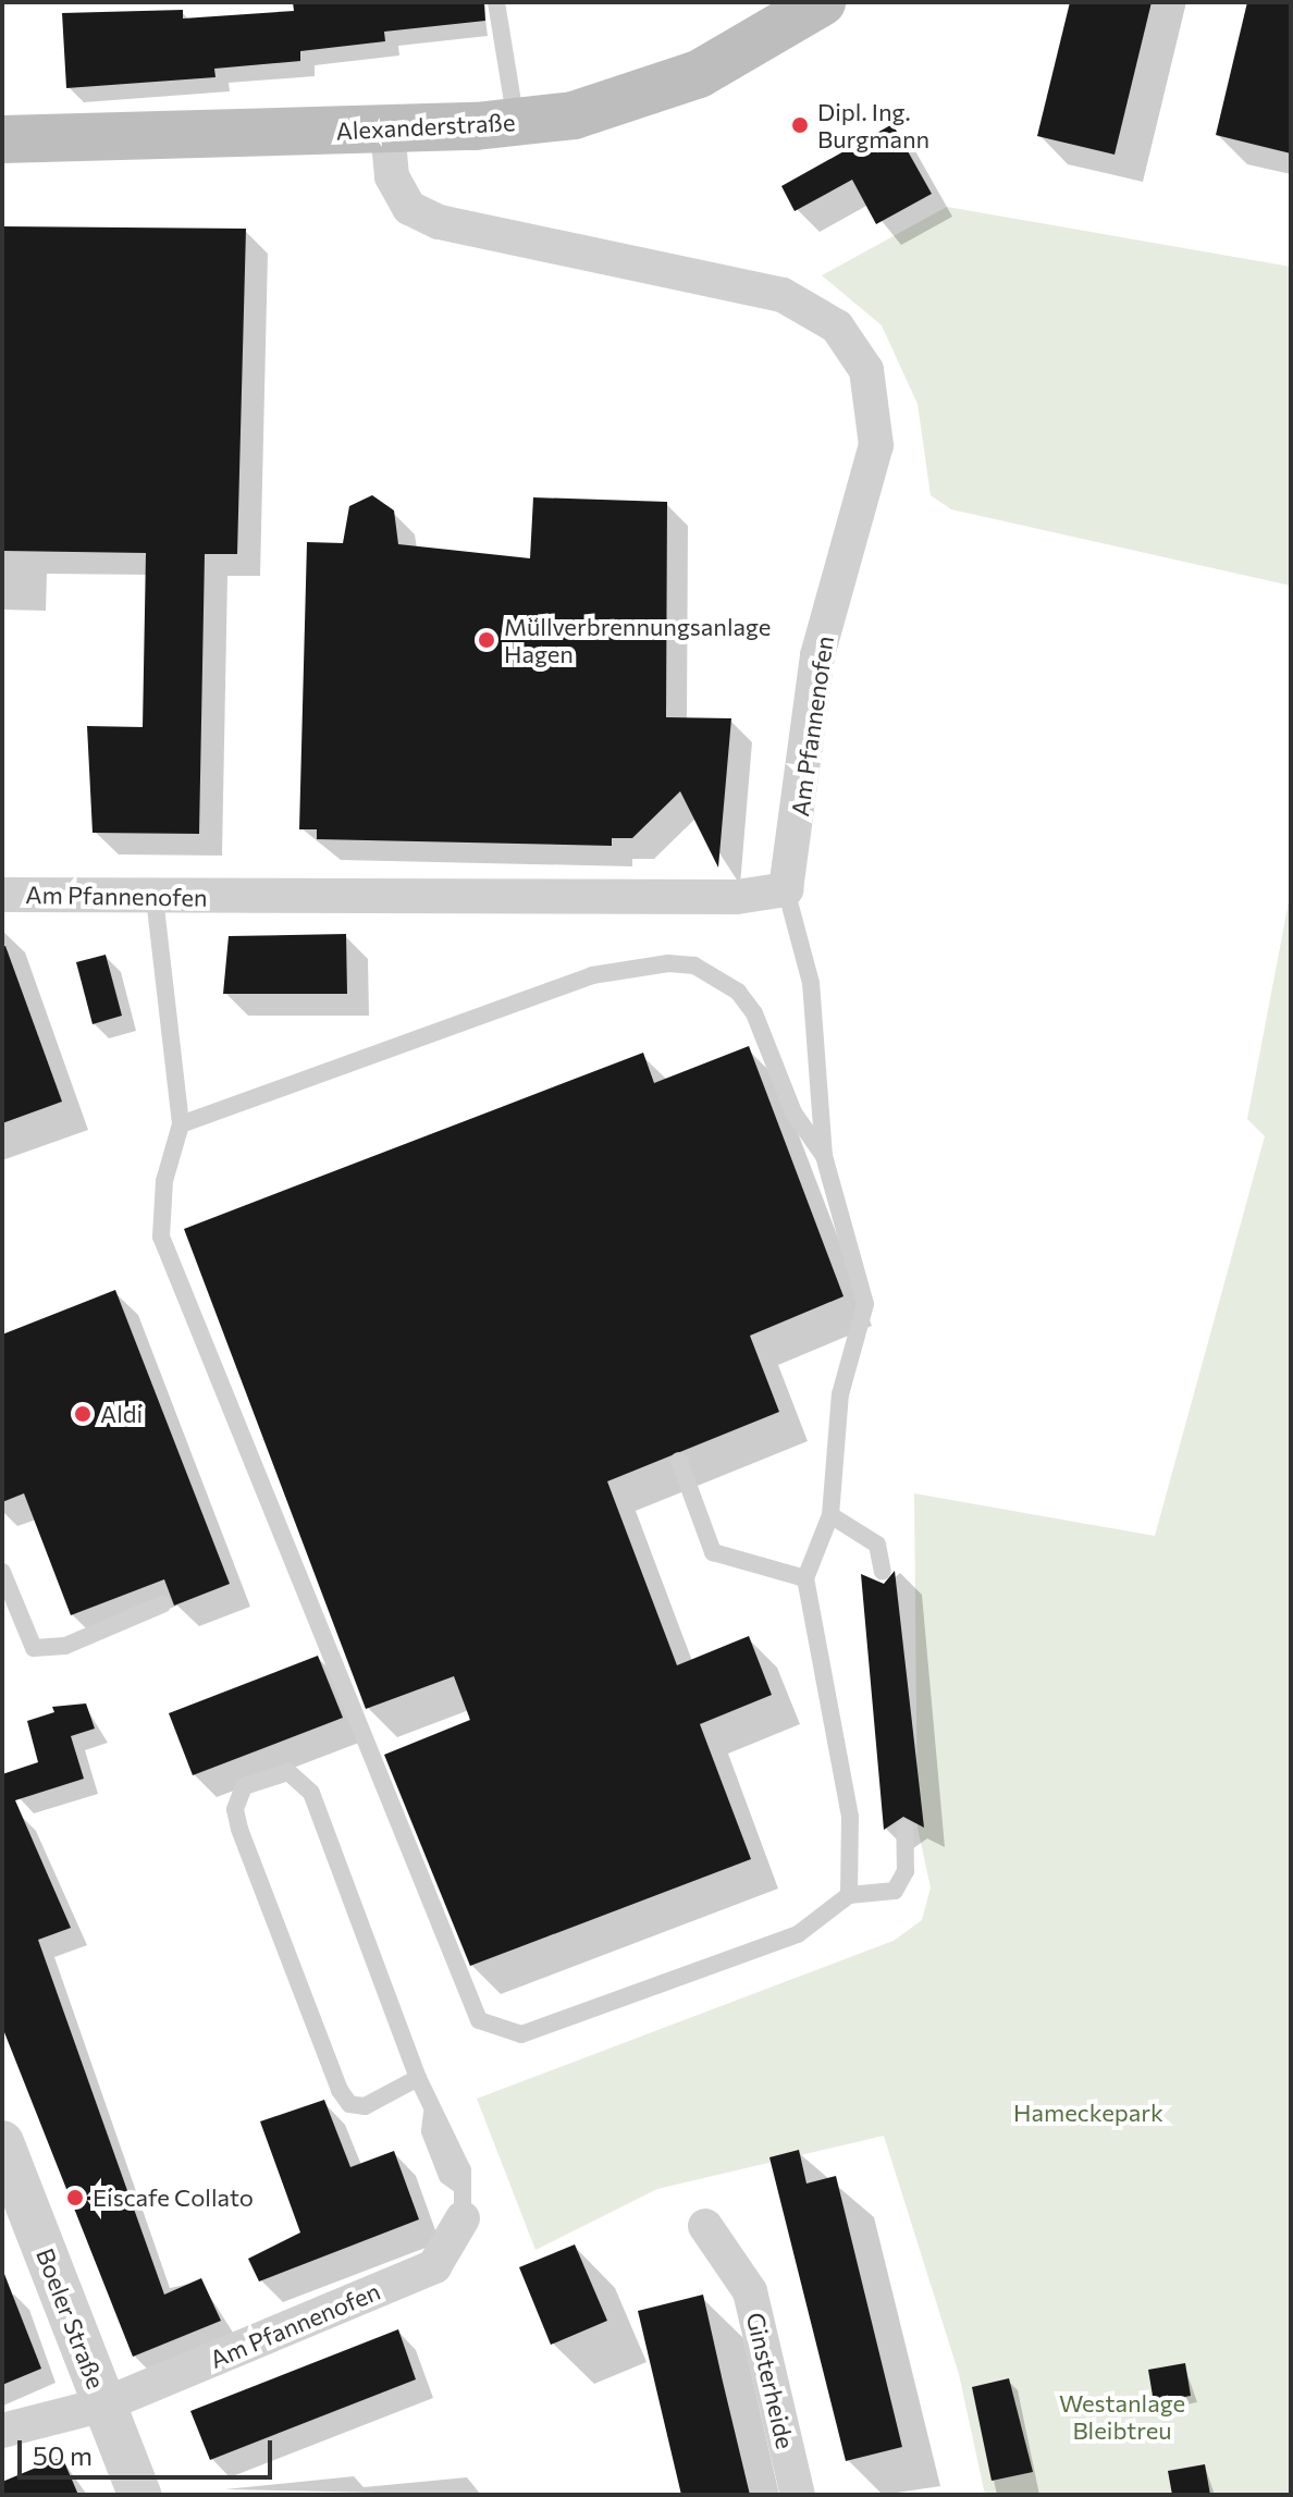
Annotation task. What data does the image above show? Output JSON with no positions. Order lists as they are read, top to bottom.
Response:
{
  "streets": {
    "main road": ["Alexanderstraße"],
    "street": ["Am Pfannenofen", "Boeler Straße", "Ginsterheide"]
  },
  "crossings": [
    ["Alexanderstraße", "Am Pfannenofen"],
    ["Am Pfannenofen", "Boeler Straße"]
  ],
  "parks": ["Hameckepark", "Westanlage Bleibtreu"],
  "places": [
    "Dipl. Ing. Burgmann",
    "Müllverbrennungsanlage Hagen",
    "Aldi",
    "Eiscafe Collato"
  ],
  "scale_bar": "50 m"
}
